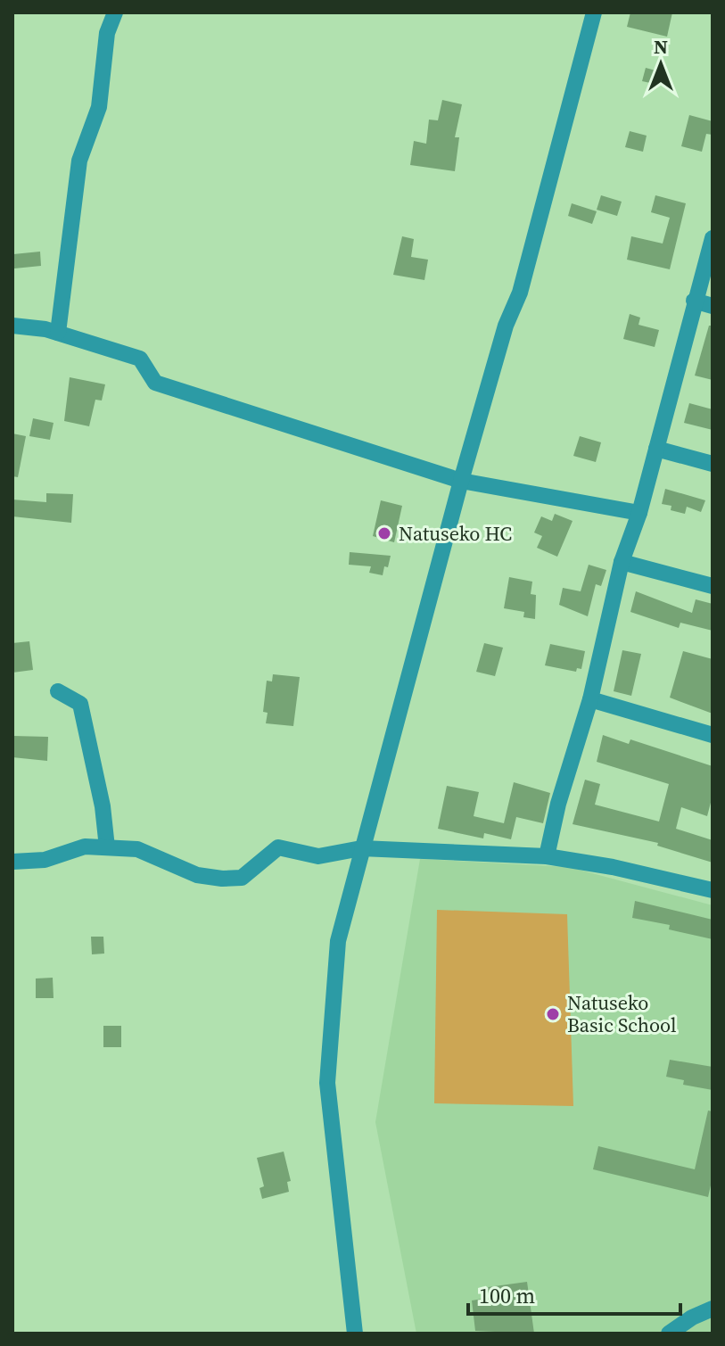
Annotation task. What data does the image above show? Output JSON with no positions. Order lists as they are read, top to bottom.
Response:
{
  "places": ["Natuseko HC", "Natuseko Basic School"],
  "scale_bar": "100 m",
  "north": "top"
}
